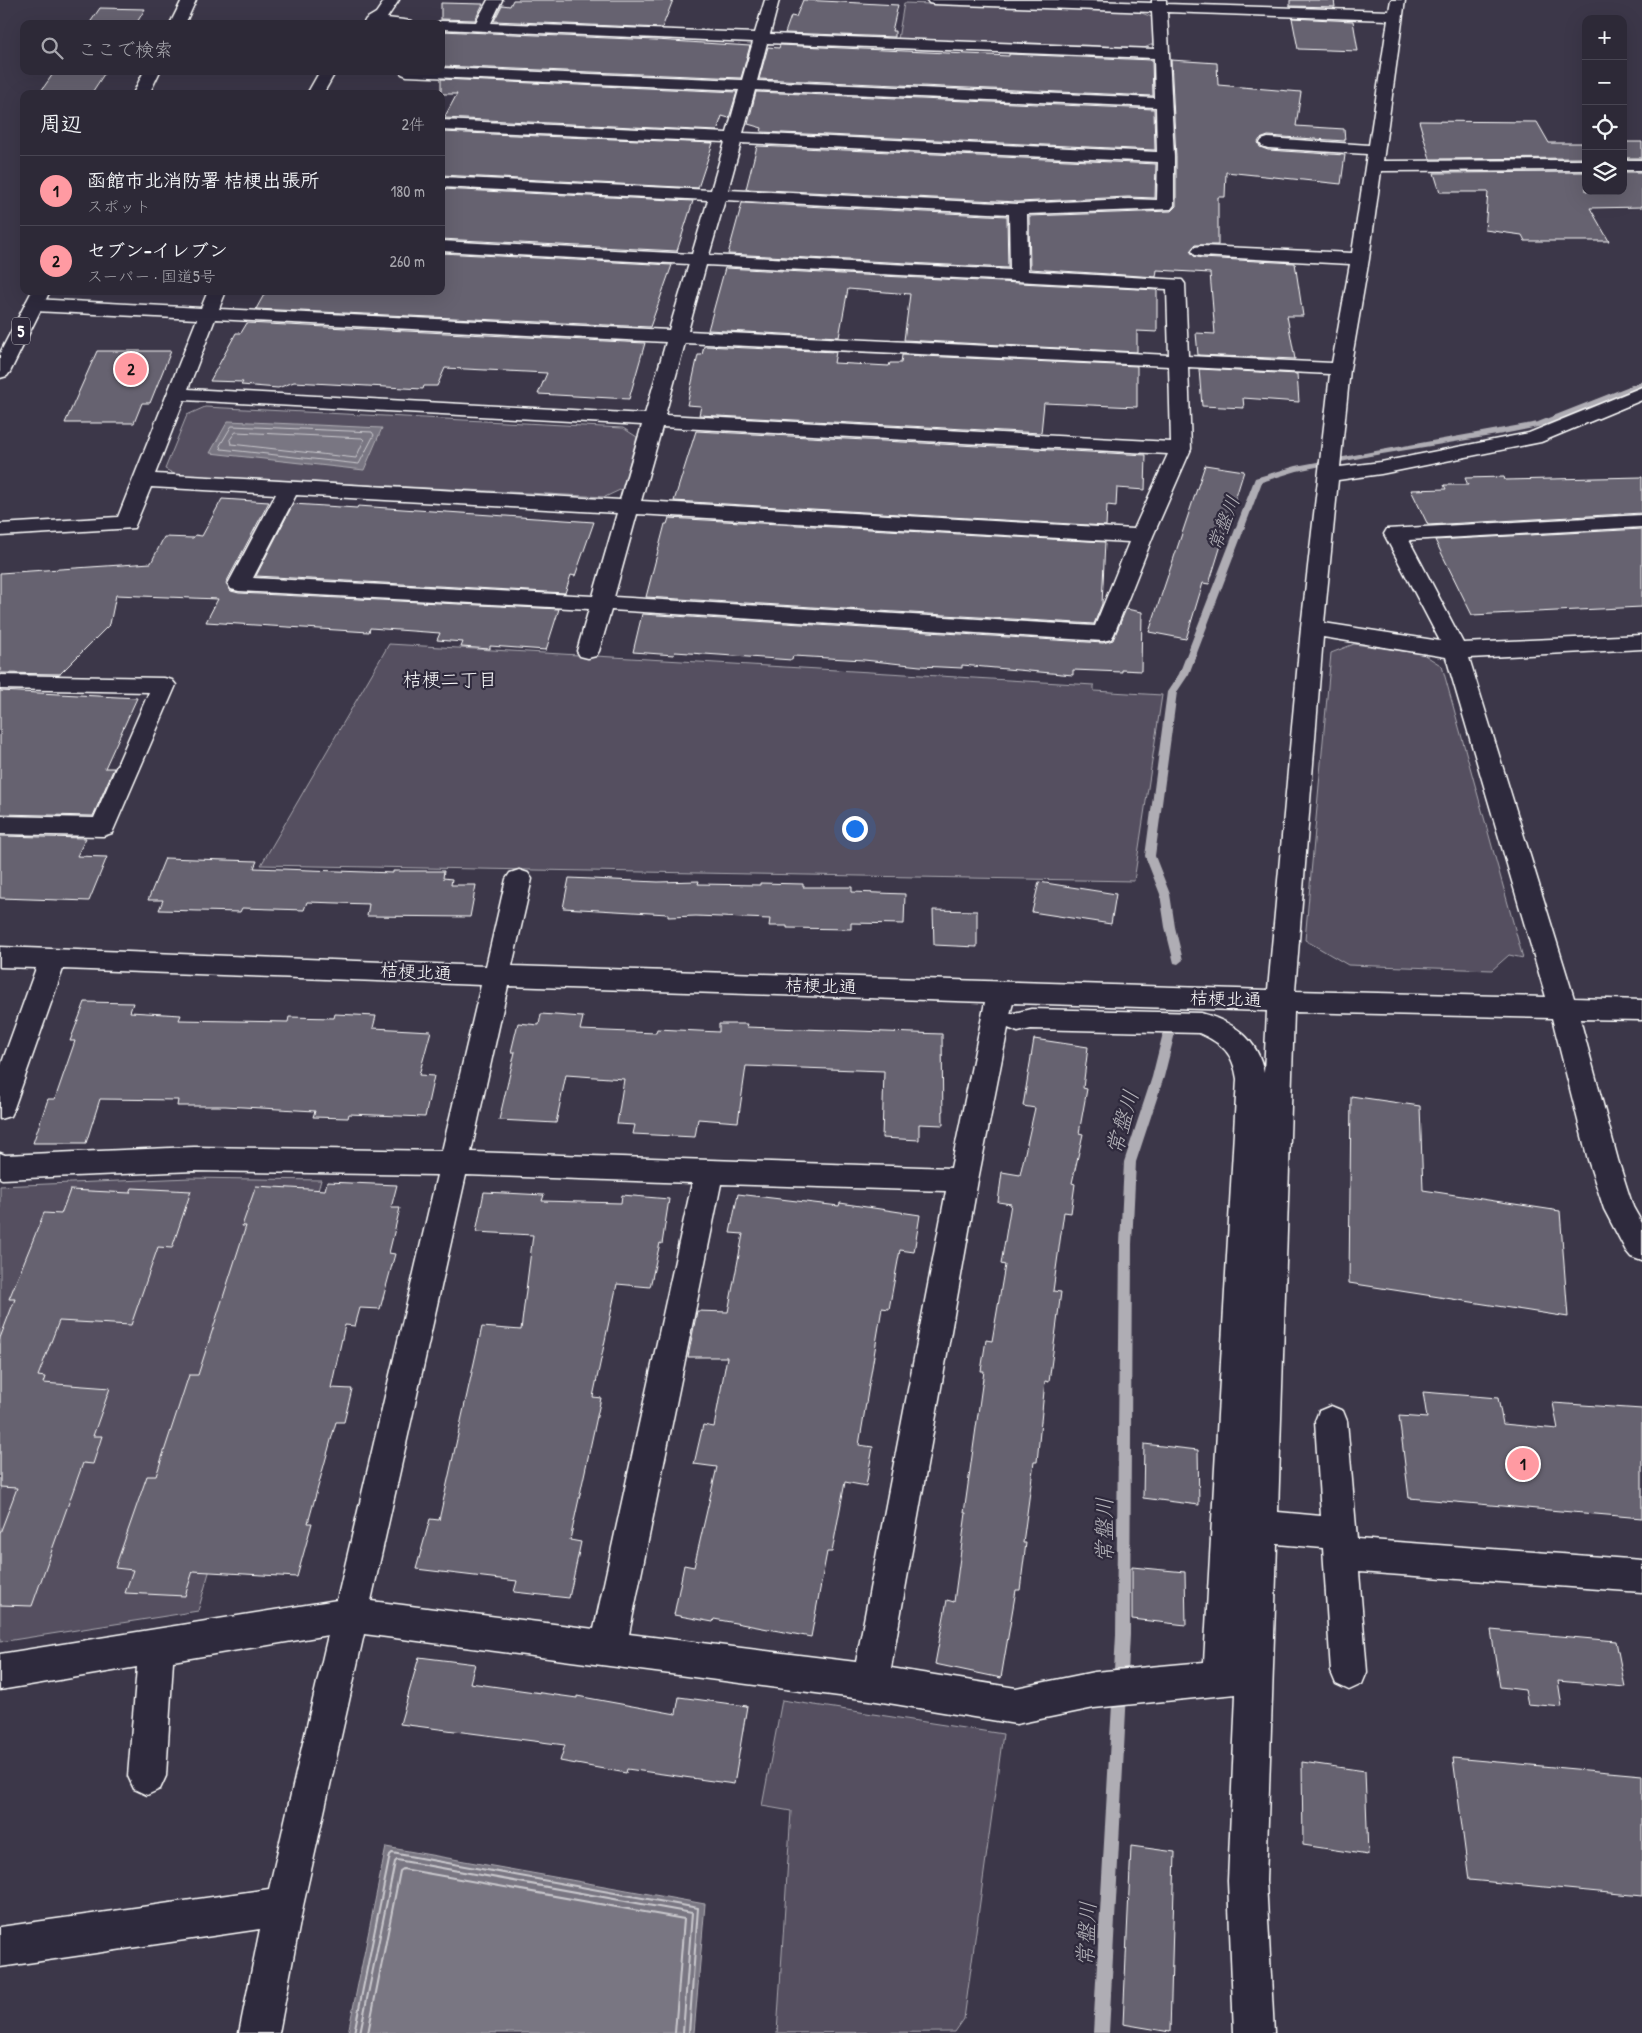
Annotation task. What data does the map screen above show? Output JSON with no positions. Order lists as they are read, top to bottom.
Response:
{
  "streets": {
    "main road": ["5", "桔梗北通"]
  },
  "districts": ["桔梗二丁目"],
  "water": ["常盤川"],
  "page": {
    "map_buttons": ["+", "−"],
    "search": "ここで検索",
    "heading": ["周辺", "2件"],
    "list": [
      {
        "mark": "1",
        "name": "函館市北消防署 桔梗出張所",
        "note": "スポット",
        "value": "180 m"
      },
      {
        "mark": "2",
        "name": "セブン-イレブン",
        "note": "スーパー · 国道5号",
        "value": "260 m"
      }
    ],
    "pins": ["2", "1"]
  }
}
